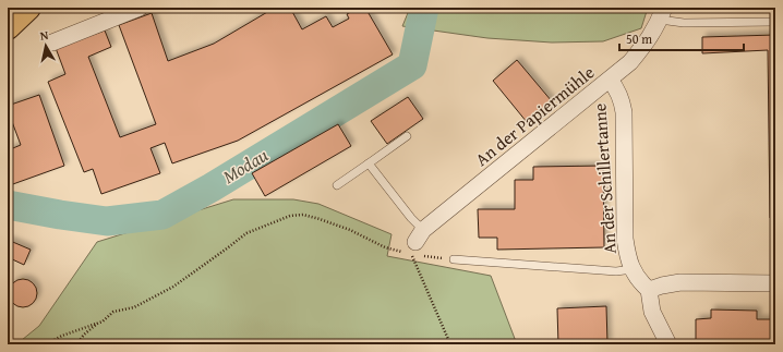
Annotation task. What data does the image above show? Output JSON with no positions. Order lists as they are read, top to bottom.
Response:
{
  "streets": {
    "street": ["An der Papiermühle", "An der Schillertanne"]
  },
  "crossings": [
    ["An der Papiermühle", "An der Schillertanne"]
  ],
  "water": ["Modau"],
  "scale_bar": "50 m",
  "north": "top"
}
